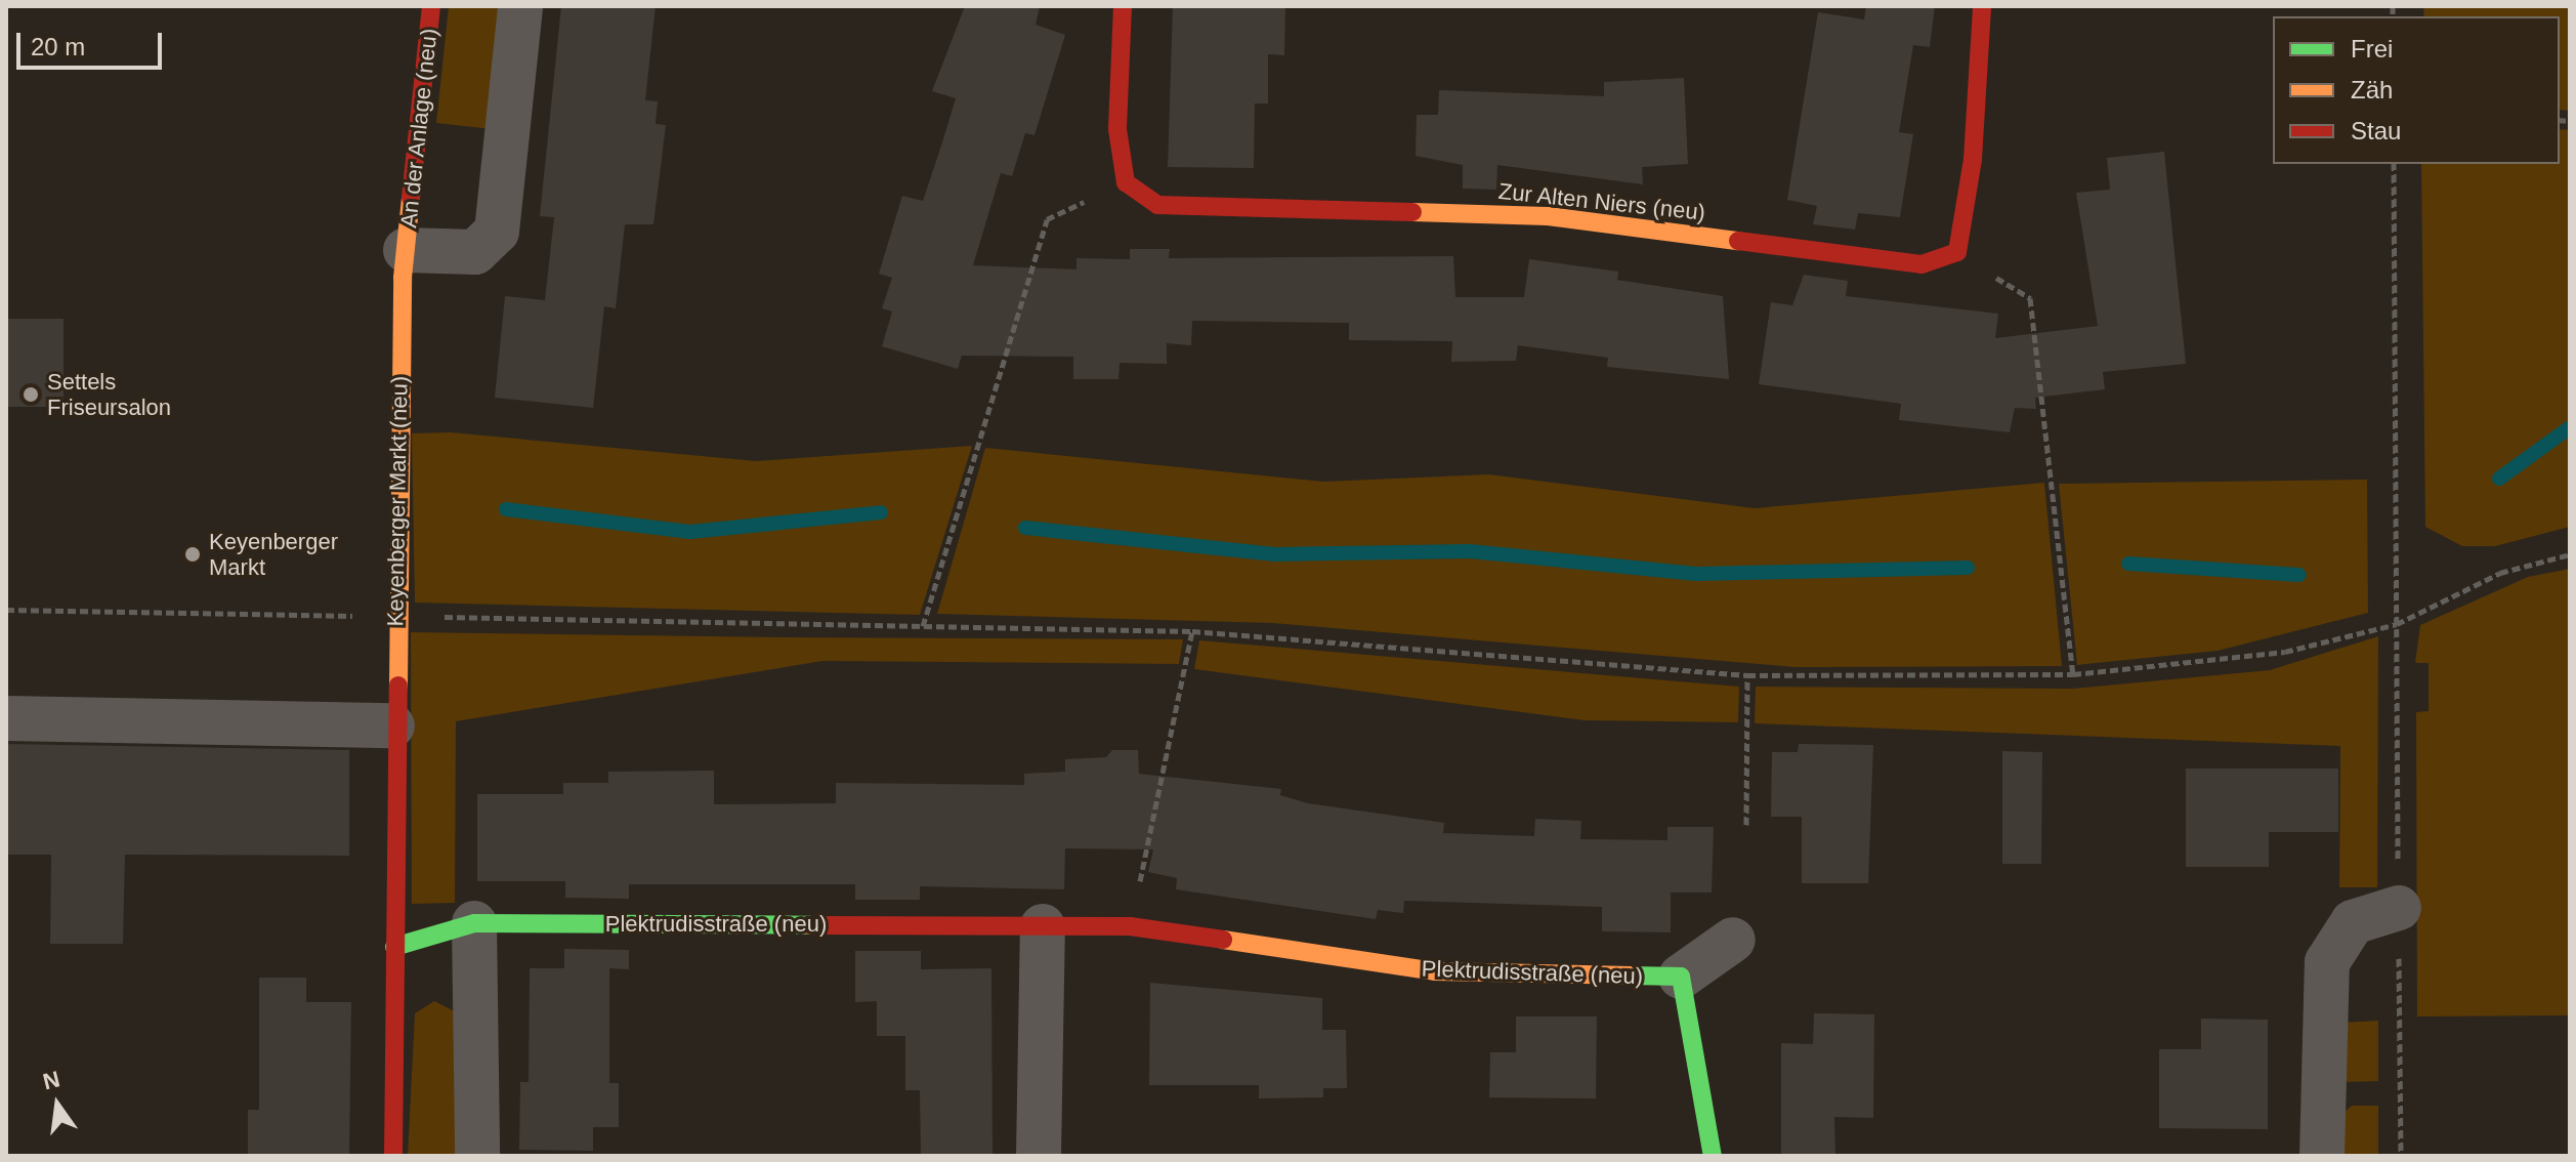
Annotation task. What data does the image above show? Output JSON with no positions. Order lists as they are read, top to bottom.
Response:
{
  "streets": {
    "street": [
      "An der Anlage (neu)",
      "Zur Alten Niers (neu)",
      "Keyenberger Markt (neu)",
      "Plektrudisstraße (neu)"
    ]
  },
  "crossings": [
    ["An der Anlage (neu)", "Keyenberger Markt (neu)"],
    ["Keyenberger Markt (neu)", "Plektrudisstraße (neu)"]
  ],
  "places": ["Settels Friseursalon", "Keyenberger Markt"],
  "legend": ["Frei", "Zäh", "Stau"],
  "scale_bar": "20 m",
  "north": "top"
}
